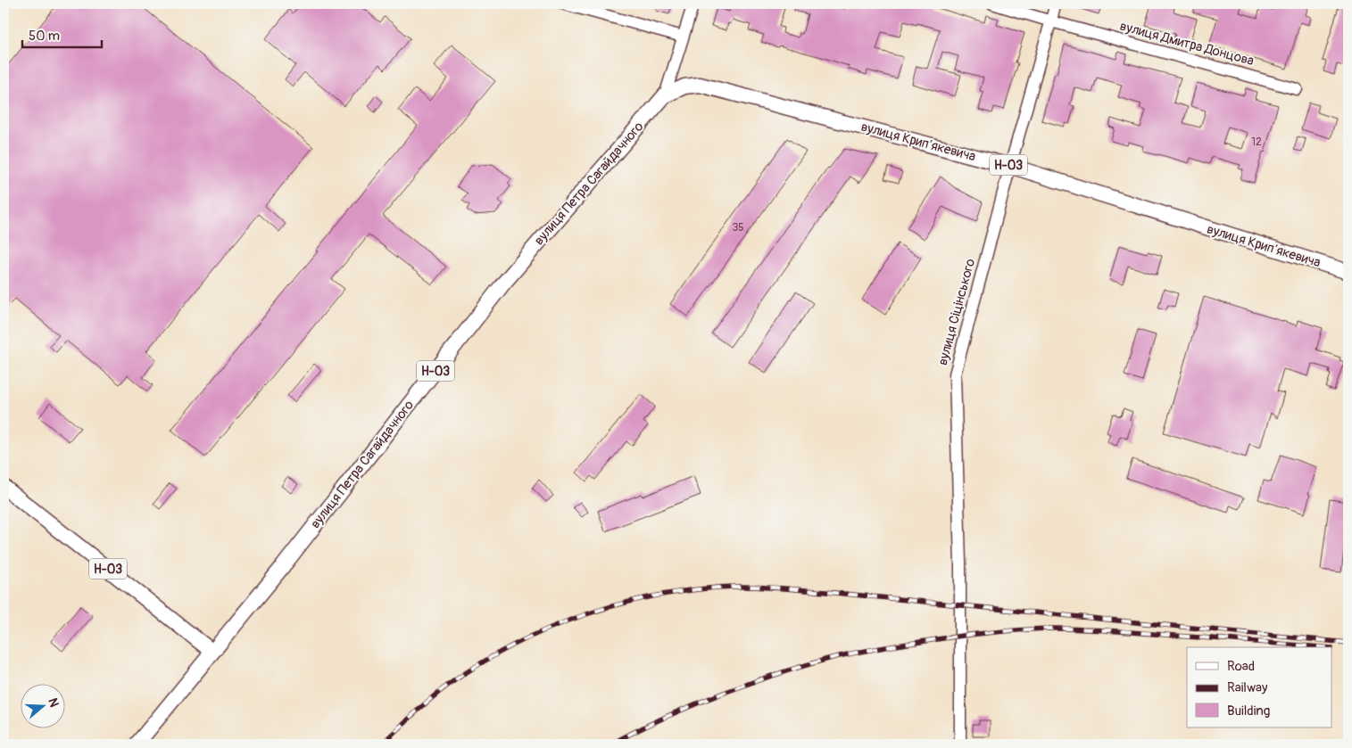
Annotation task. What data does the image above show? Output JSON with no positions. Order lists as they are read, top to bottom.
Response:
{
  "streets": {
    "main road": ["вулиця Крипʼякевича", "Н-03", "вулиця Петра Сагайдачного"],
    "street": ["вулиця Дмитра Донцова", "вулиця Сіцінського"]
  },
  "crossings": [
    ["вулиця Дмитра Донцова", "вулиця Сіцінського"],
    ["вулиця Крипʼякевича", "вулиця Петра Сагайдачного"],
    ["вулиця Крипʼякевича", "вулиця Сіцінського"],
    ["Н-03", "вулиця Петра Сагайдачного"]
  ],
  "house_numbers": ["12", "35"],
  "legend": ["Road", "Railway", "Building"],
  "scale_bar": "50 m",
  "north": "right"
}
